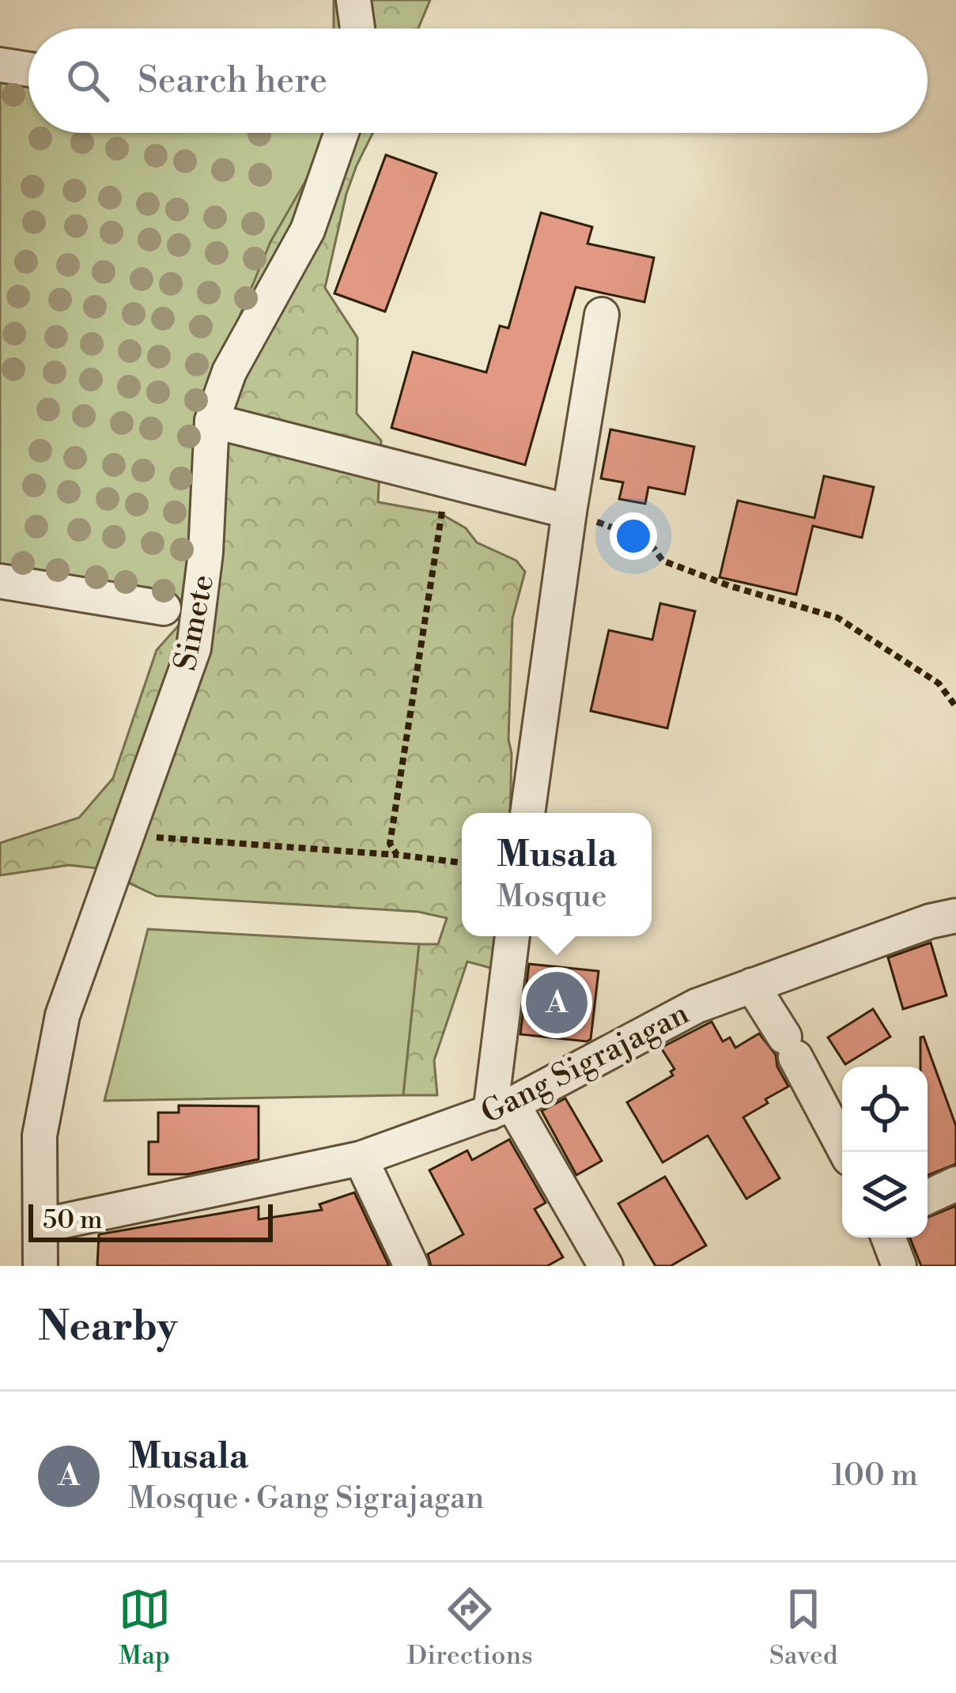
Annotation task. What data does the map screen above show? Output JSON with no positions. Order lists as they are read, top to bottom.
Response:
{
  "streets": {
    "street": ["Simete", "Gang Sigrajagan"]
  },
  "crossings": [
    ["Simete", "Gang Sigrajagan"]
  ],
  "scale_bar": "50 m",
  "page": {
    "search": "Search here",
    "popup": ["Musala", "Mosque"],
    "pins": "A",
    "scale": "50 m",
    "heading": "Nearby",
    "list": [
      {
        "mark": "A",
        "name": "Musala",
        "note": "Mosque · Gang Sigrajagan",
        "value": "100 m"
      }
    ],
    "nav": ["Map", "Directions", "Saved"]
  }
}
